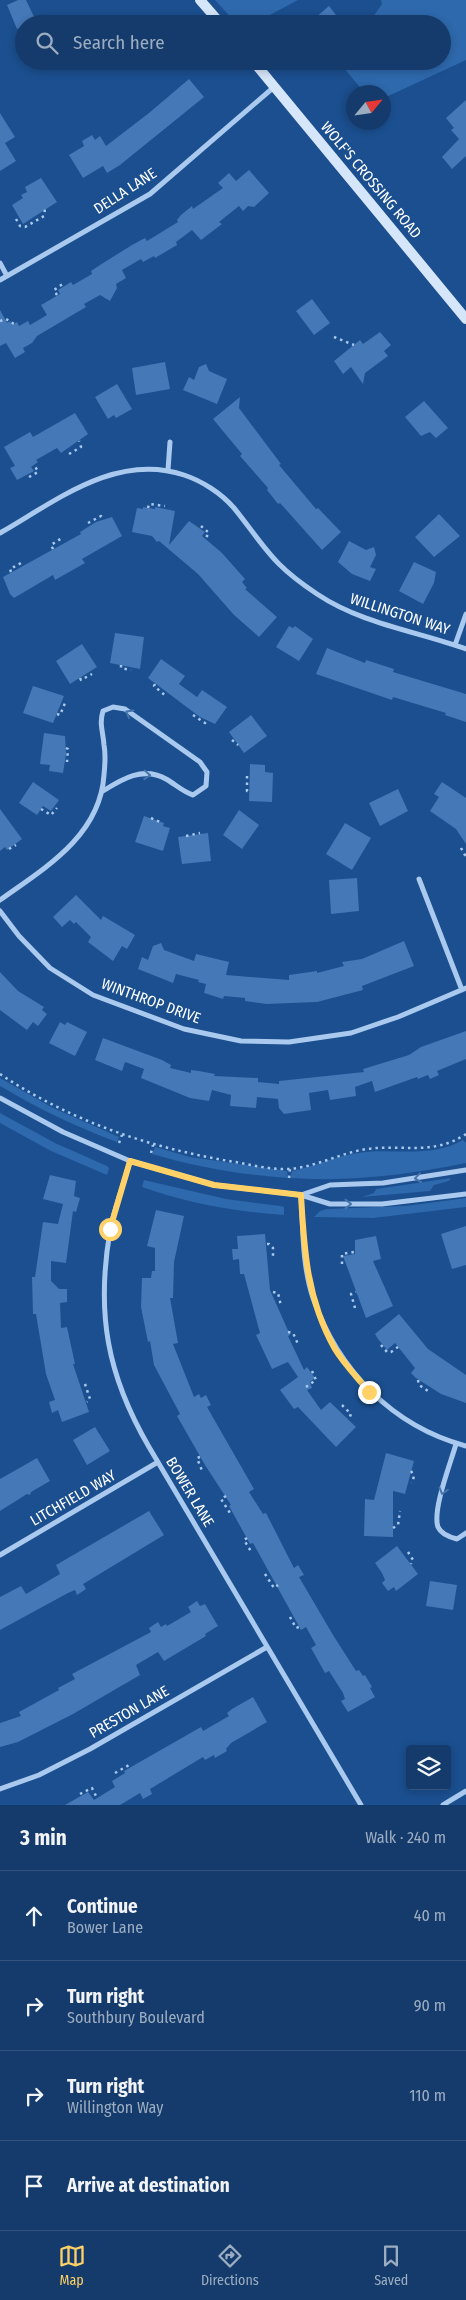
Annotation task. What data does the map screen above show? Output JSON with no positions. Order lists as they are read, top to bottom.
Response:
{
  "streets": {
    "main road": ["WOLF'S CROSSING ROAD"],
    "street": [
      "DELLA LANE",
      "WILLINGTON WAY",
      "WINTHROP DRIVE",
      "BOWER LANE",
      "LITCHFIELD WAY",
      "PRESTON LANE"
    ]
  },
  "crossings": [
    ["WOLF'S CROSSING ROAD", "DELLA LANE"],
    ["BOWER LANE", "LITCHFIELD WAY"],
    ["BOWER LANE", "PRESTON LANE"]
  ],
  "north": "top right",
  "page": {
    "search": "Search here",
    "heading": ["3 min", "Walk · 240 m"],
    "list": [
      ["Continue", "Bower Lane", "40 m"],
      ["Turn right", "Southbury Boulevard", "90 m"],
      ["Turn right", "Willington Way", "110 m"],
      "Arrive at destination"
    ],
    "nav": ["Map", "Directions", "Saved"]
  }
}
